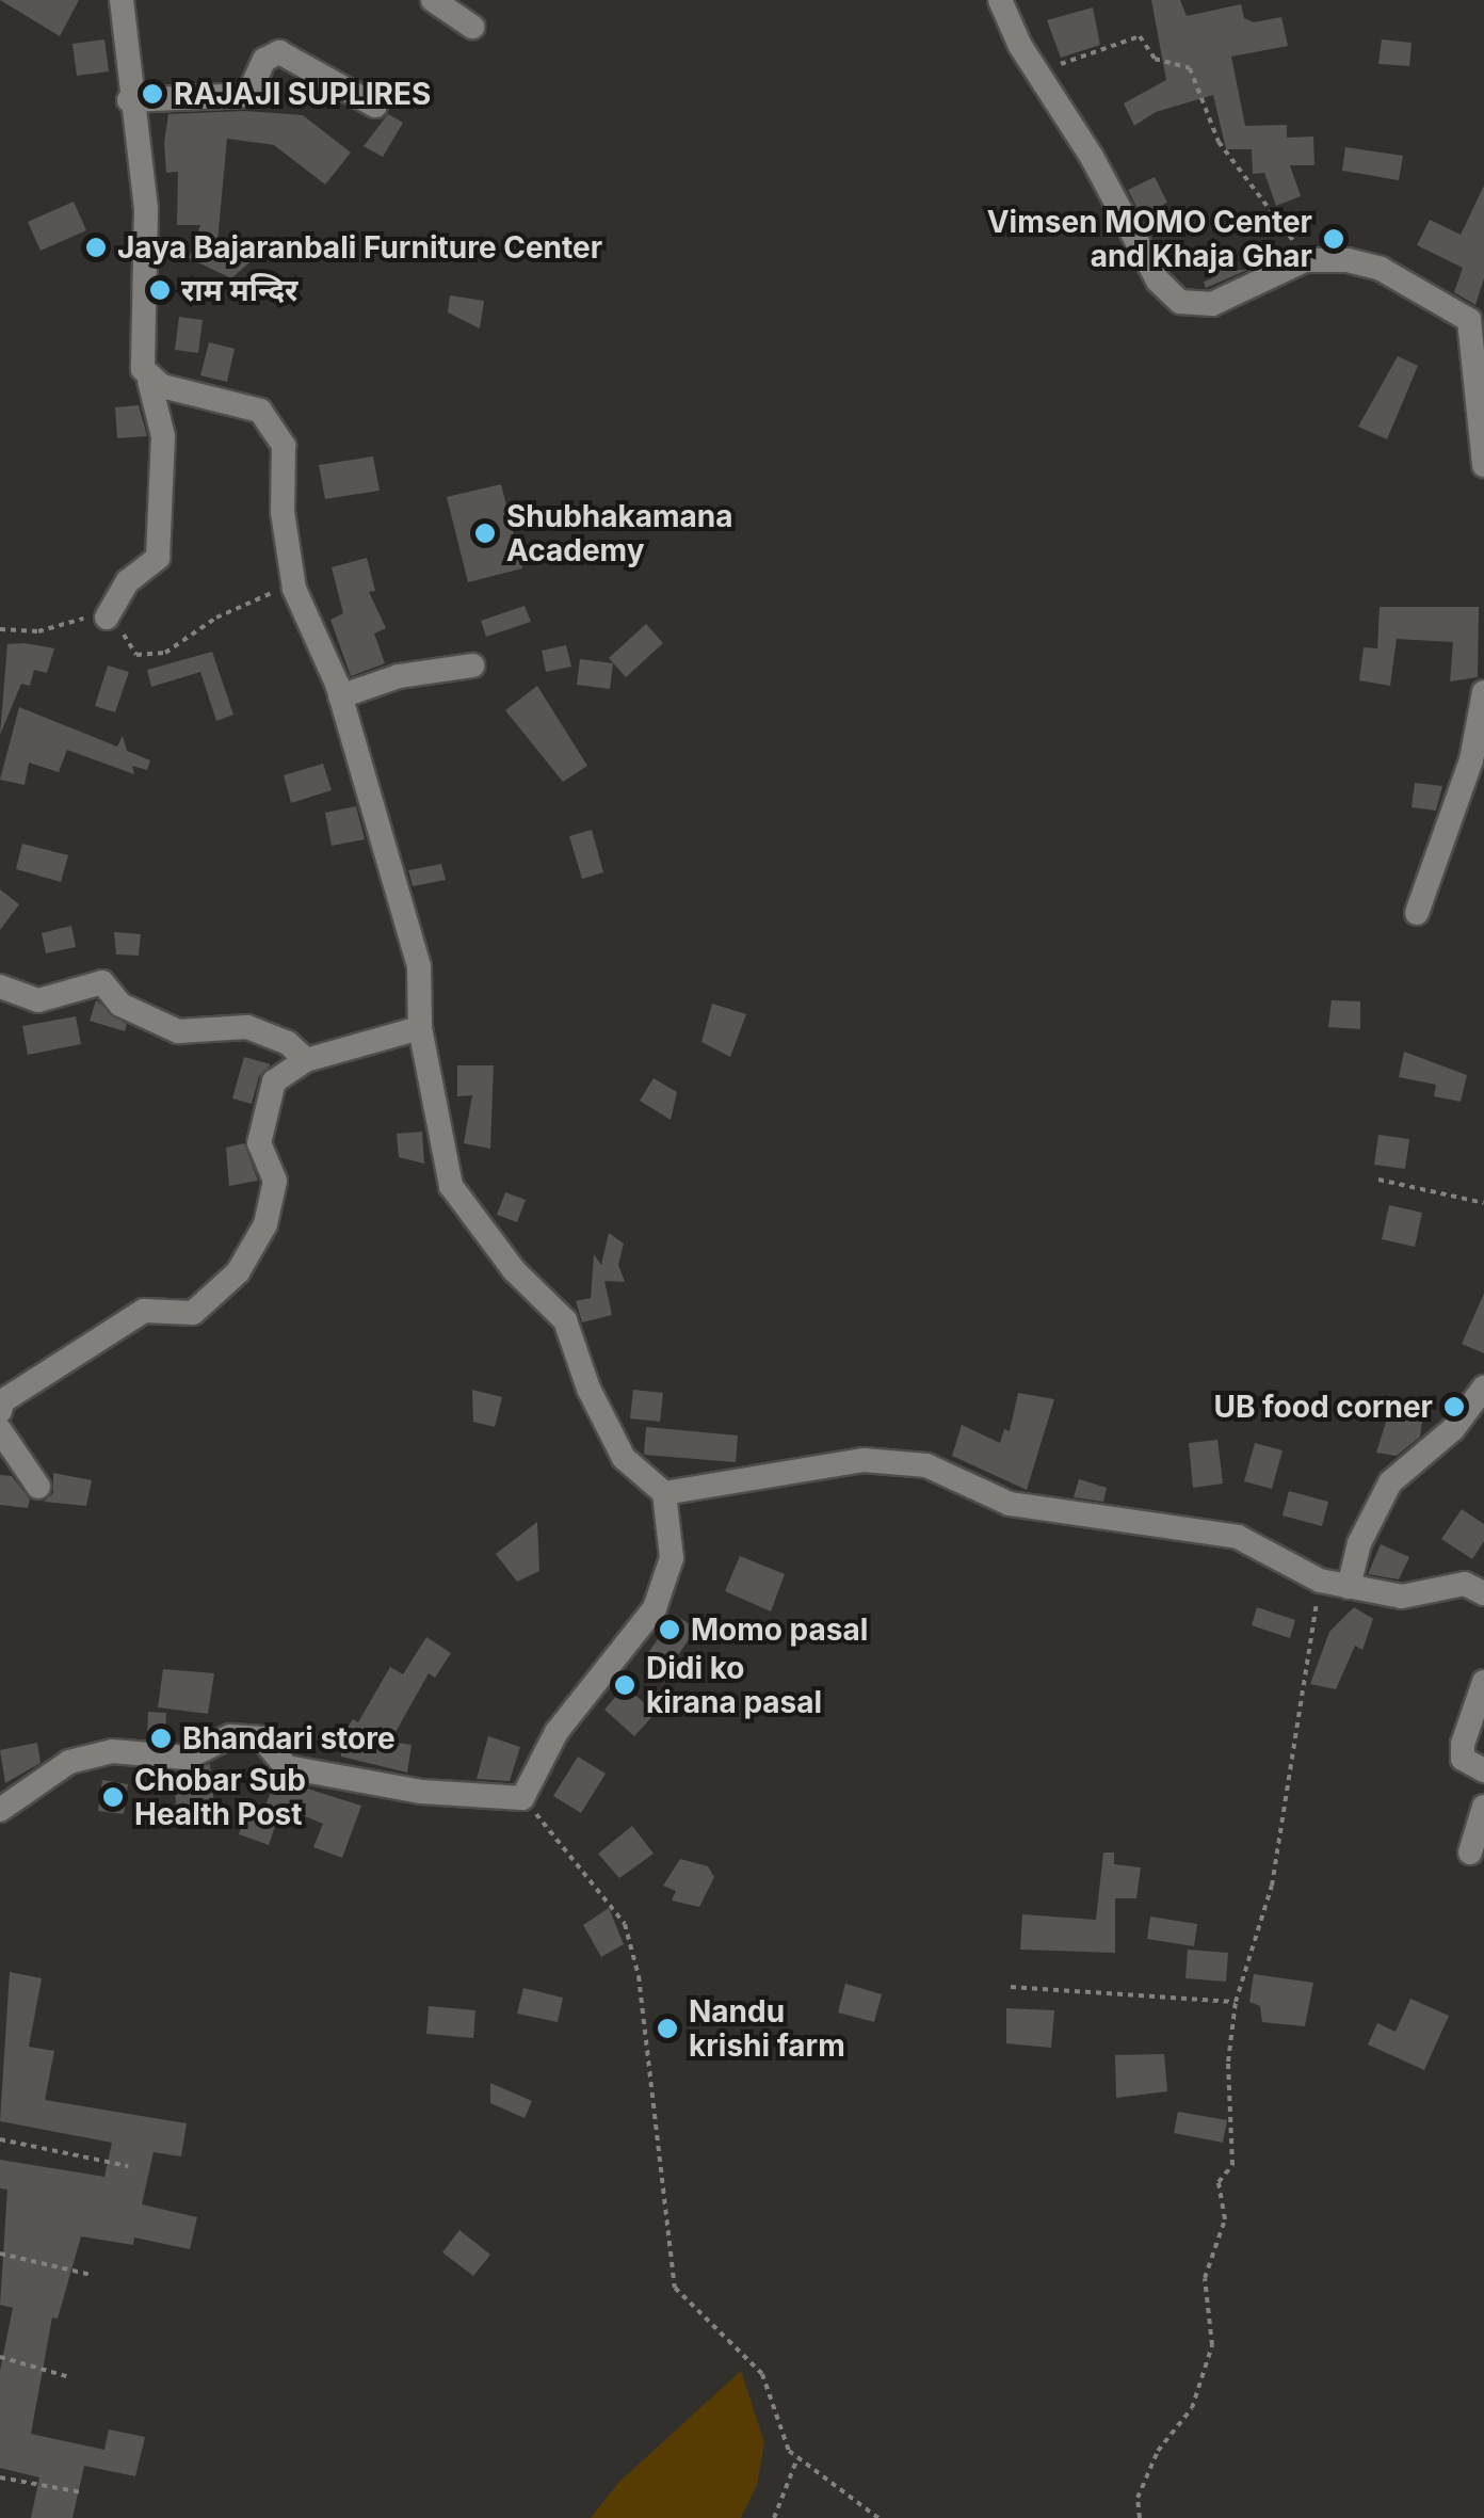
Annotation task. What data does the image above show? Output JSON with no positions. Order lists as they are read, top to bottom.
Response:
{
  "places": [
    "RAJAJI SUPLIRES",
    "Vimsen MOMO Center and Khaja Ghar",
    "Jaya Bajaranbali Furniture Center",
    "राम मन्दिर",
    "Shubhakamana Academy",
    "UB food corner",
    "Momo pasal",
    "Didi ko kirana pasal",
    "Bhandari store",
    "Chobar Sub Health Post",
    "Nandu krishi farm"
  ]
}
